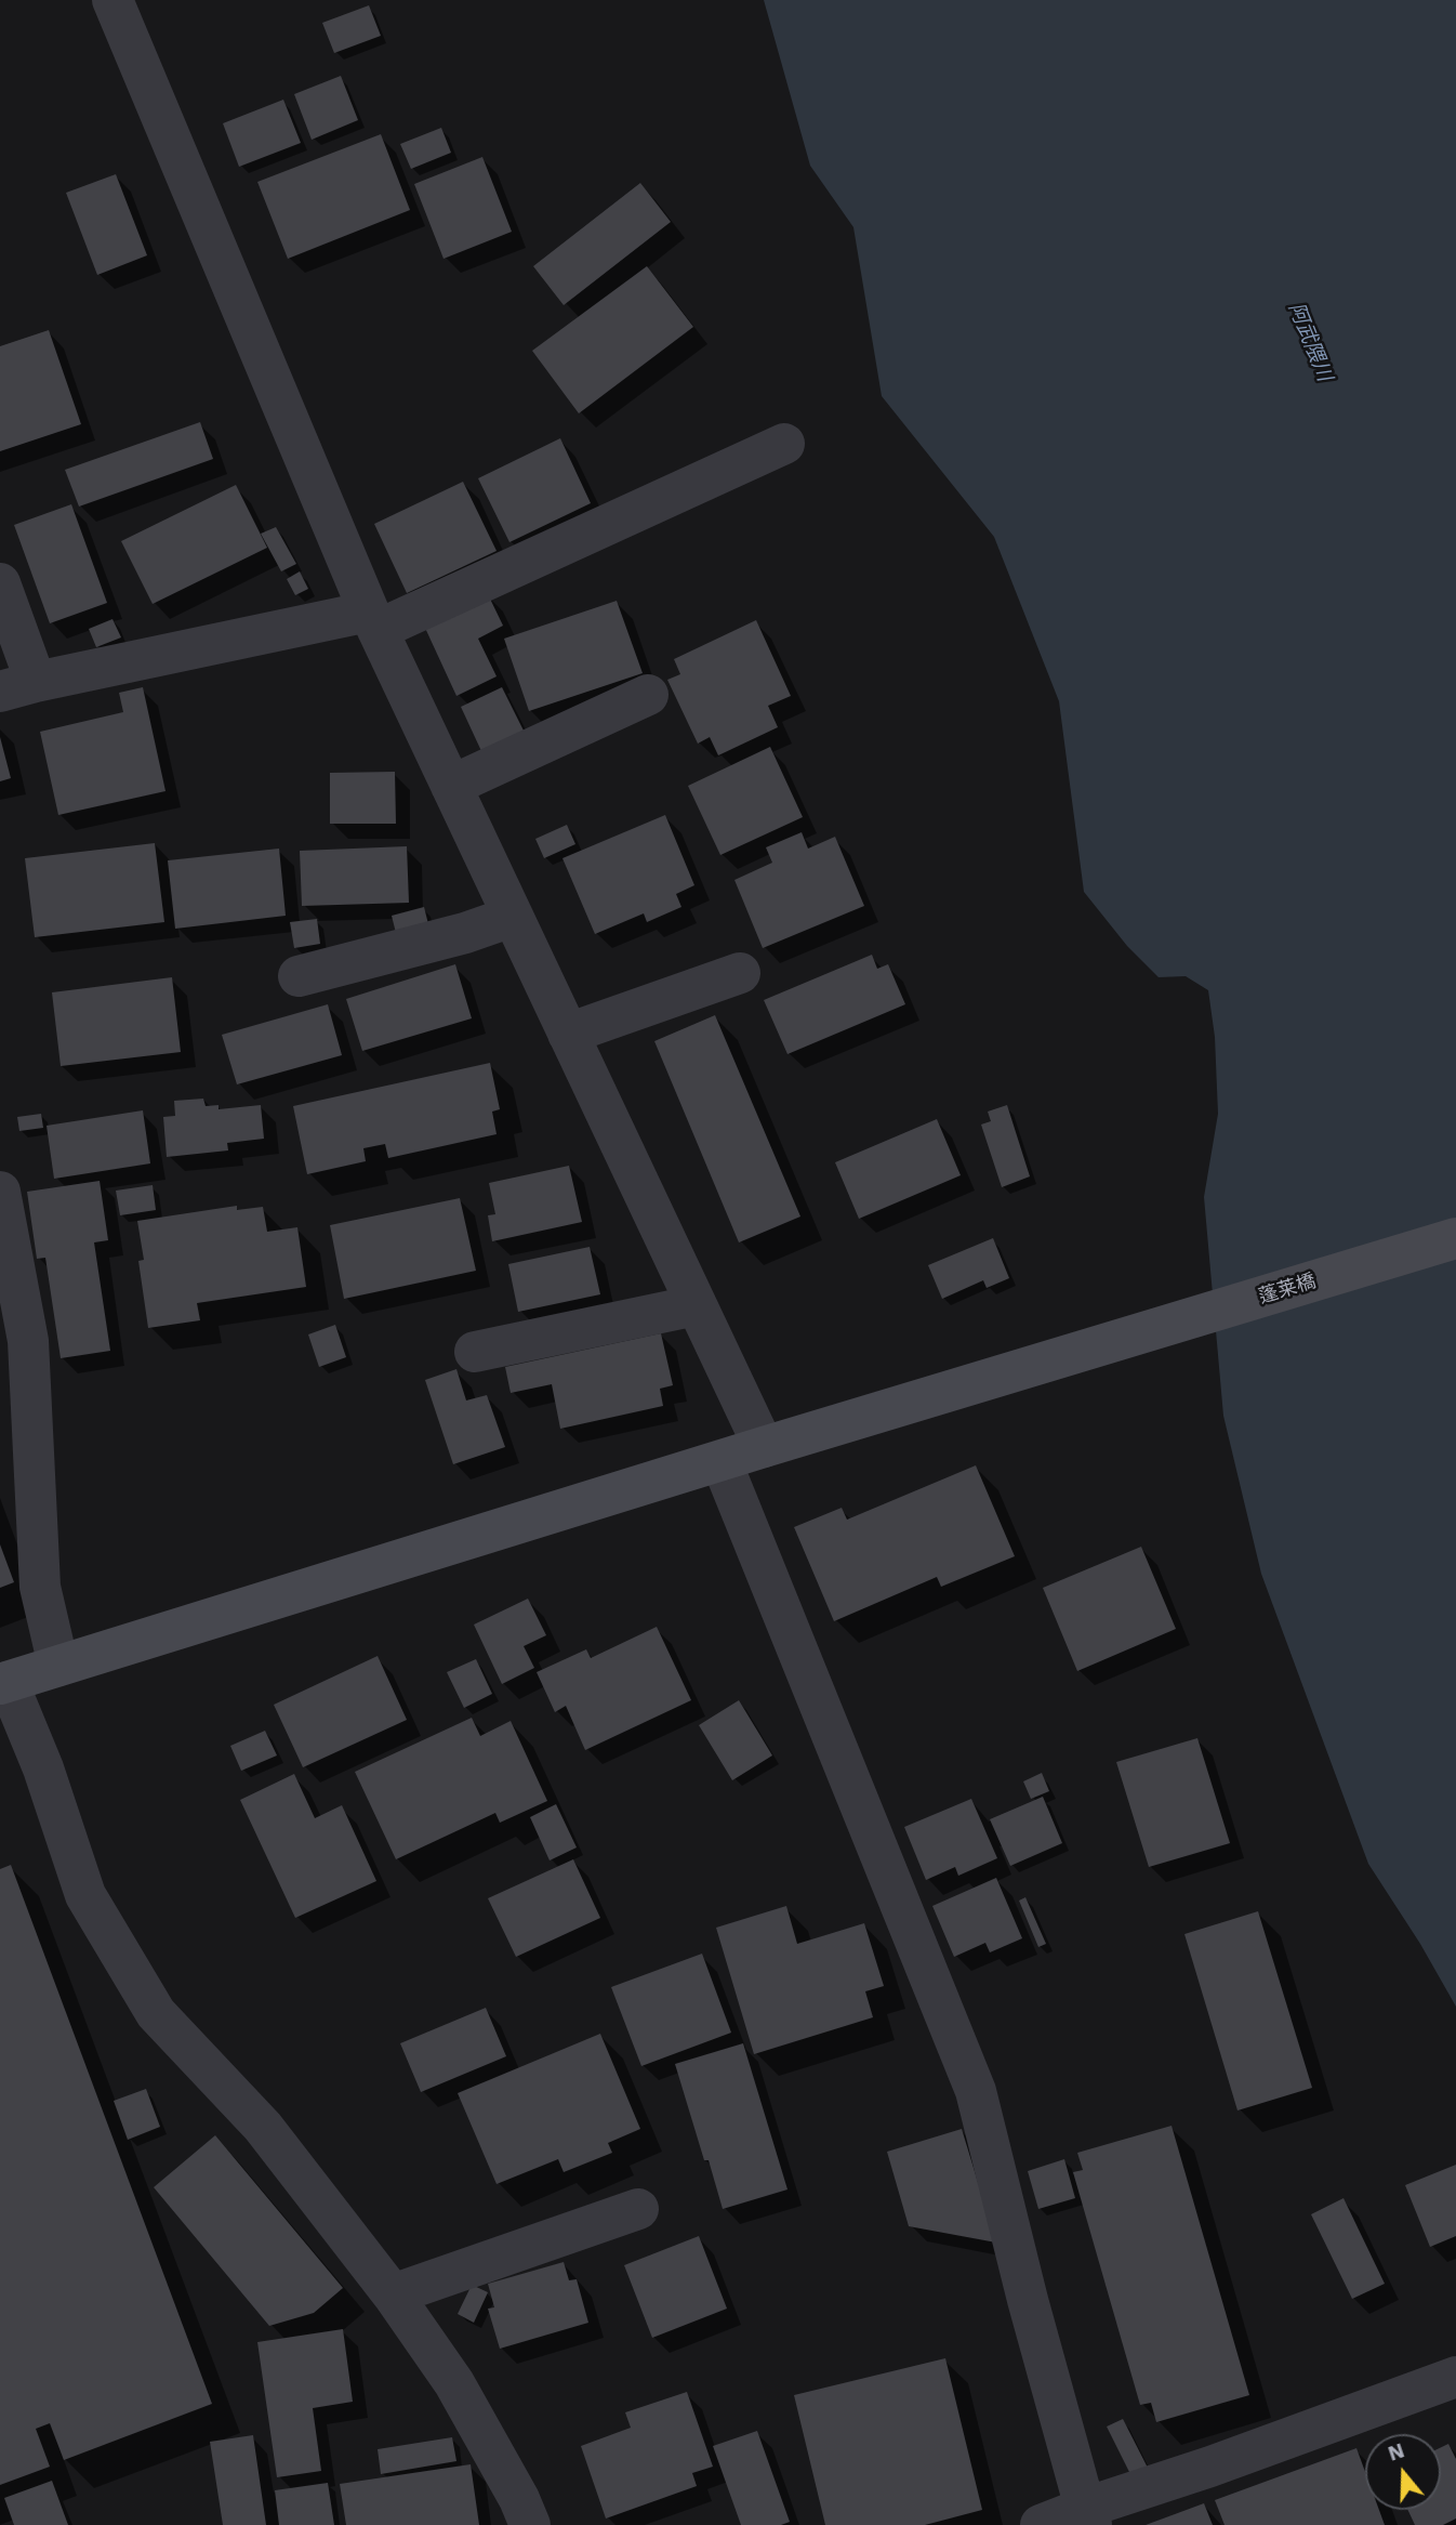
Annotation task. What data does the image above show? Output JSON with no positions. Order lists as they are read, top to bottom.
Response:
{
  "streets": {
    "street": ["蓬莱橋"]
  },
  "water": ["阿武隈川"],
  "north": "top"
}
